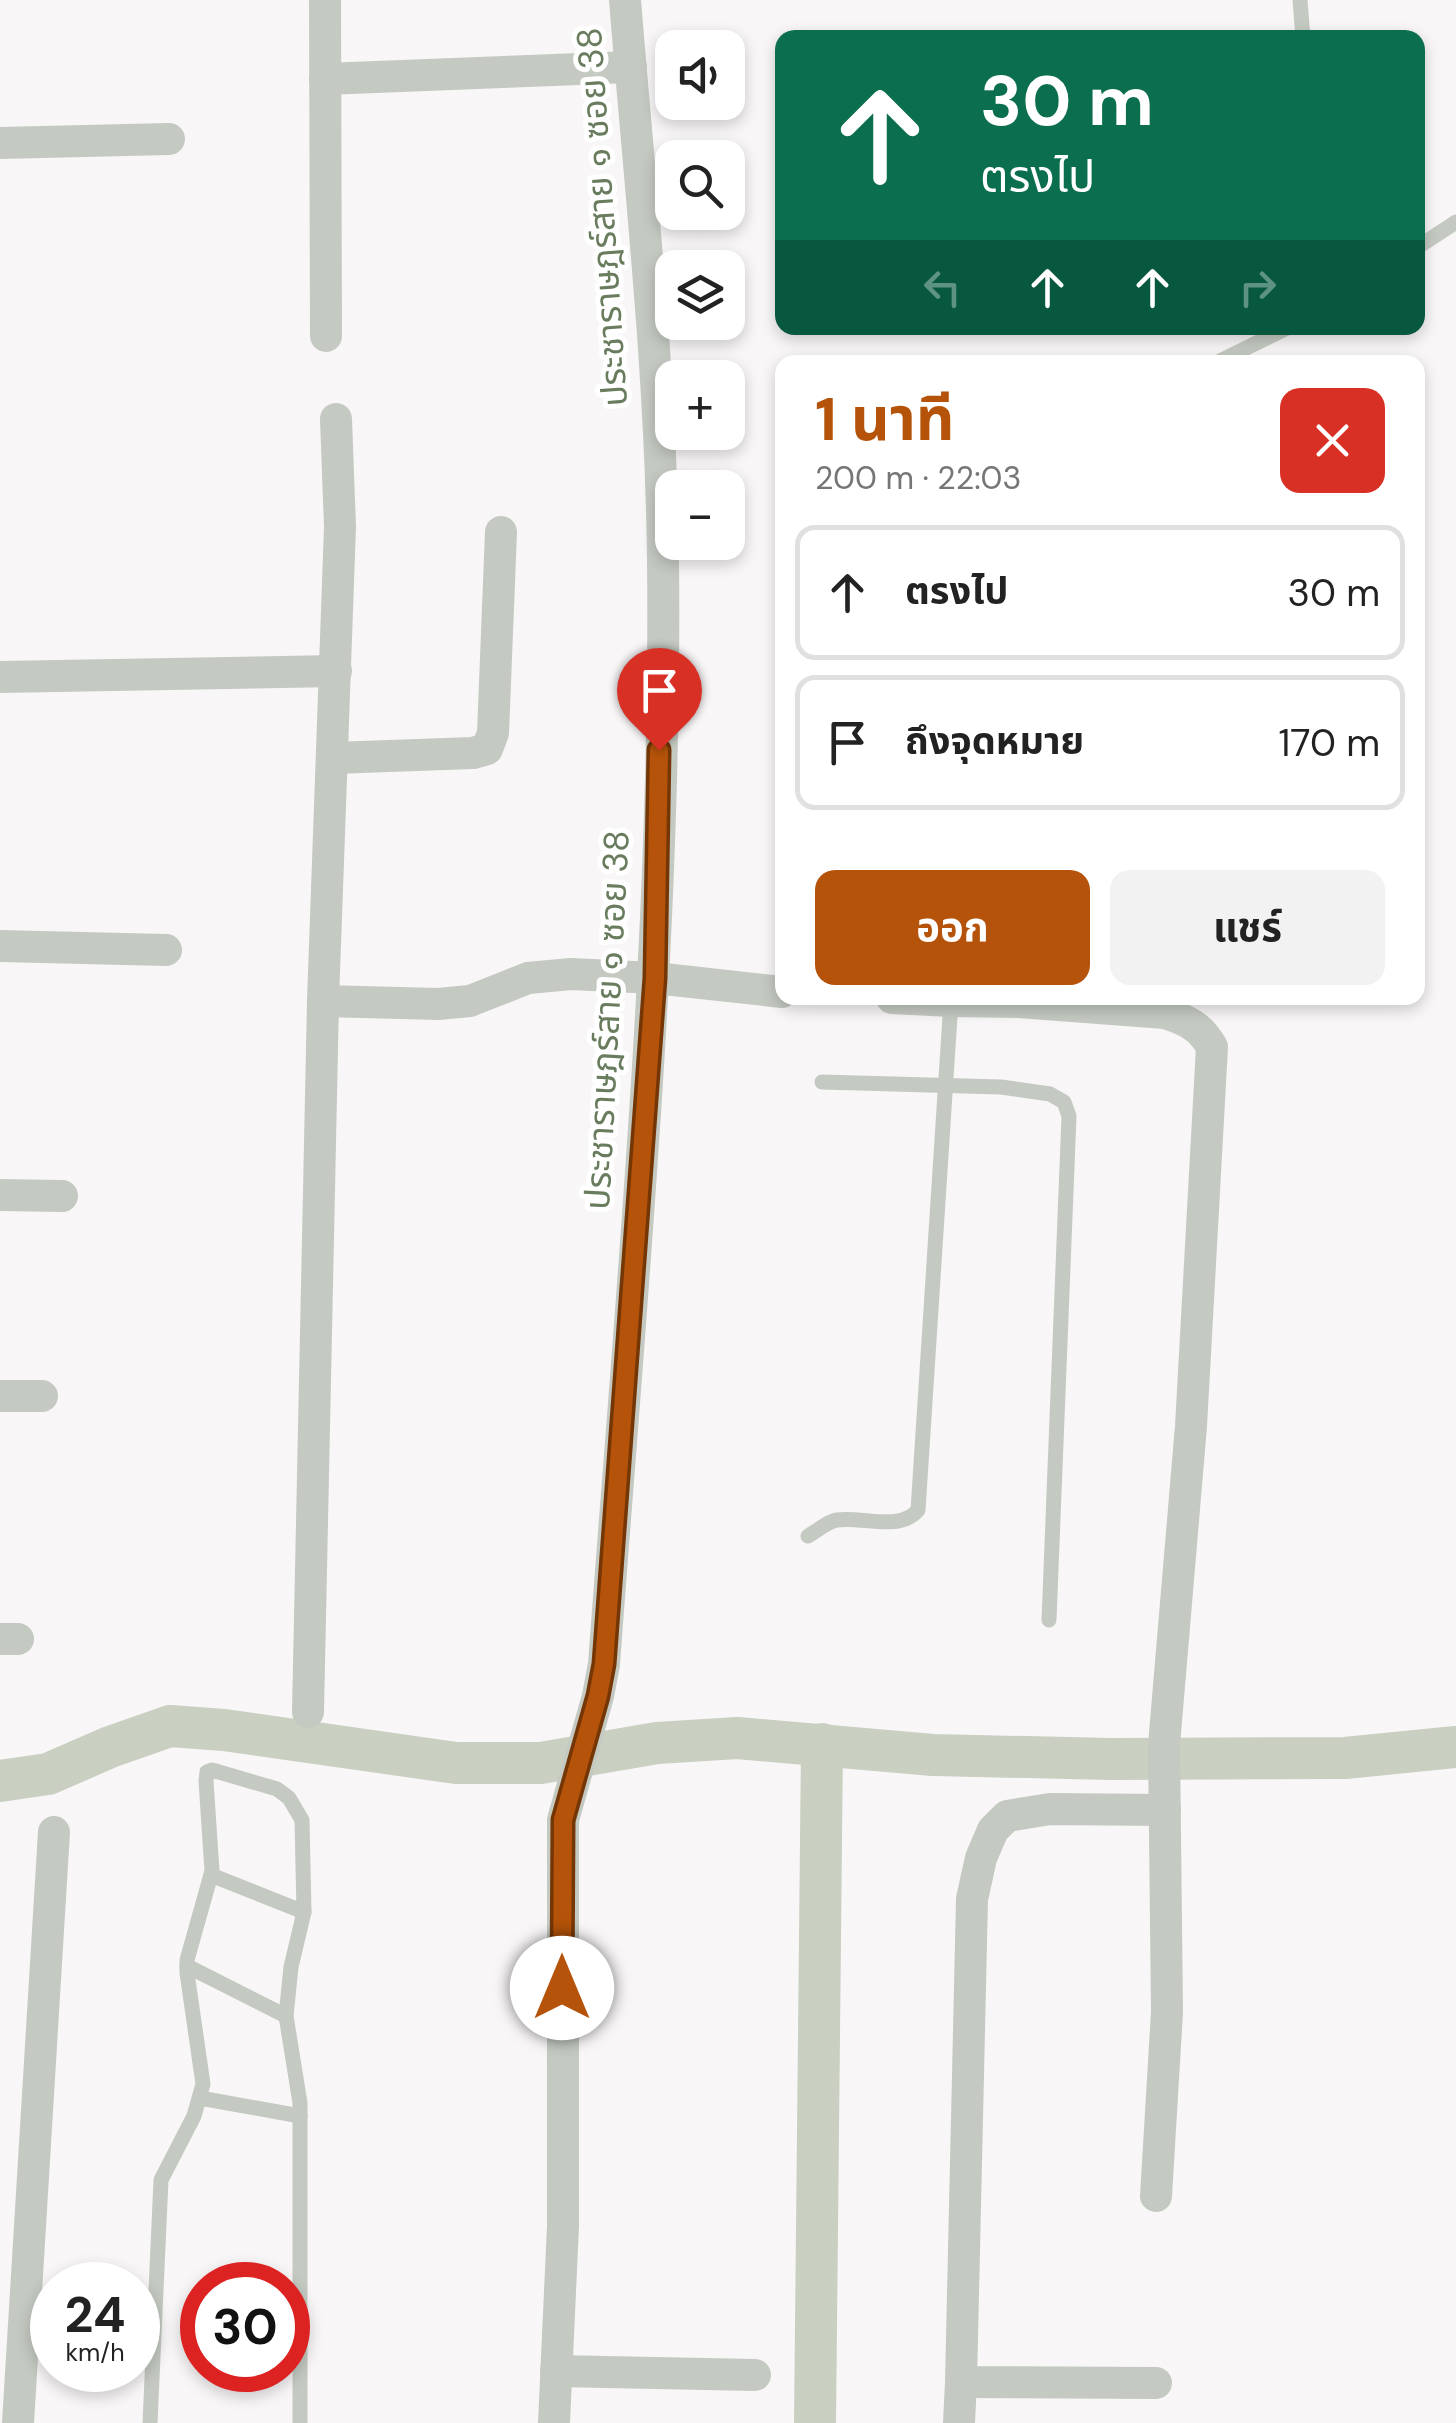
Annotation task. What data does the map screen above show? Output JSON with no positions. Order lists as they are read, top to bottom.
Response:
{
  "streets": {
    "street": ["ประชาราษฎร์สาย ๑ ซอย 38"]
  },
  "page": {
    "map_buttons": ["+", "−"],
    "turn": ["30 m", "ตรงไป"],
    "heading": ["1 นาที", "200 m · 22:03"],
    "list": [
      {
        "name": "ตรงไป",
        "value": "30 m"
      },
      {
        "name": "ถึงจุดหมาย",
        "value": "170 m"
      }
    ],
    "buttons": ["ออก", "แชร์"],
    "speed": "24 km/h",
    "limit": "30"
  }
}
